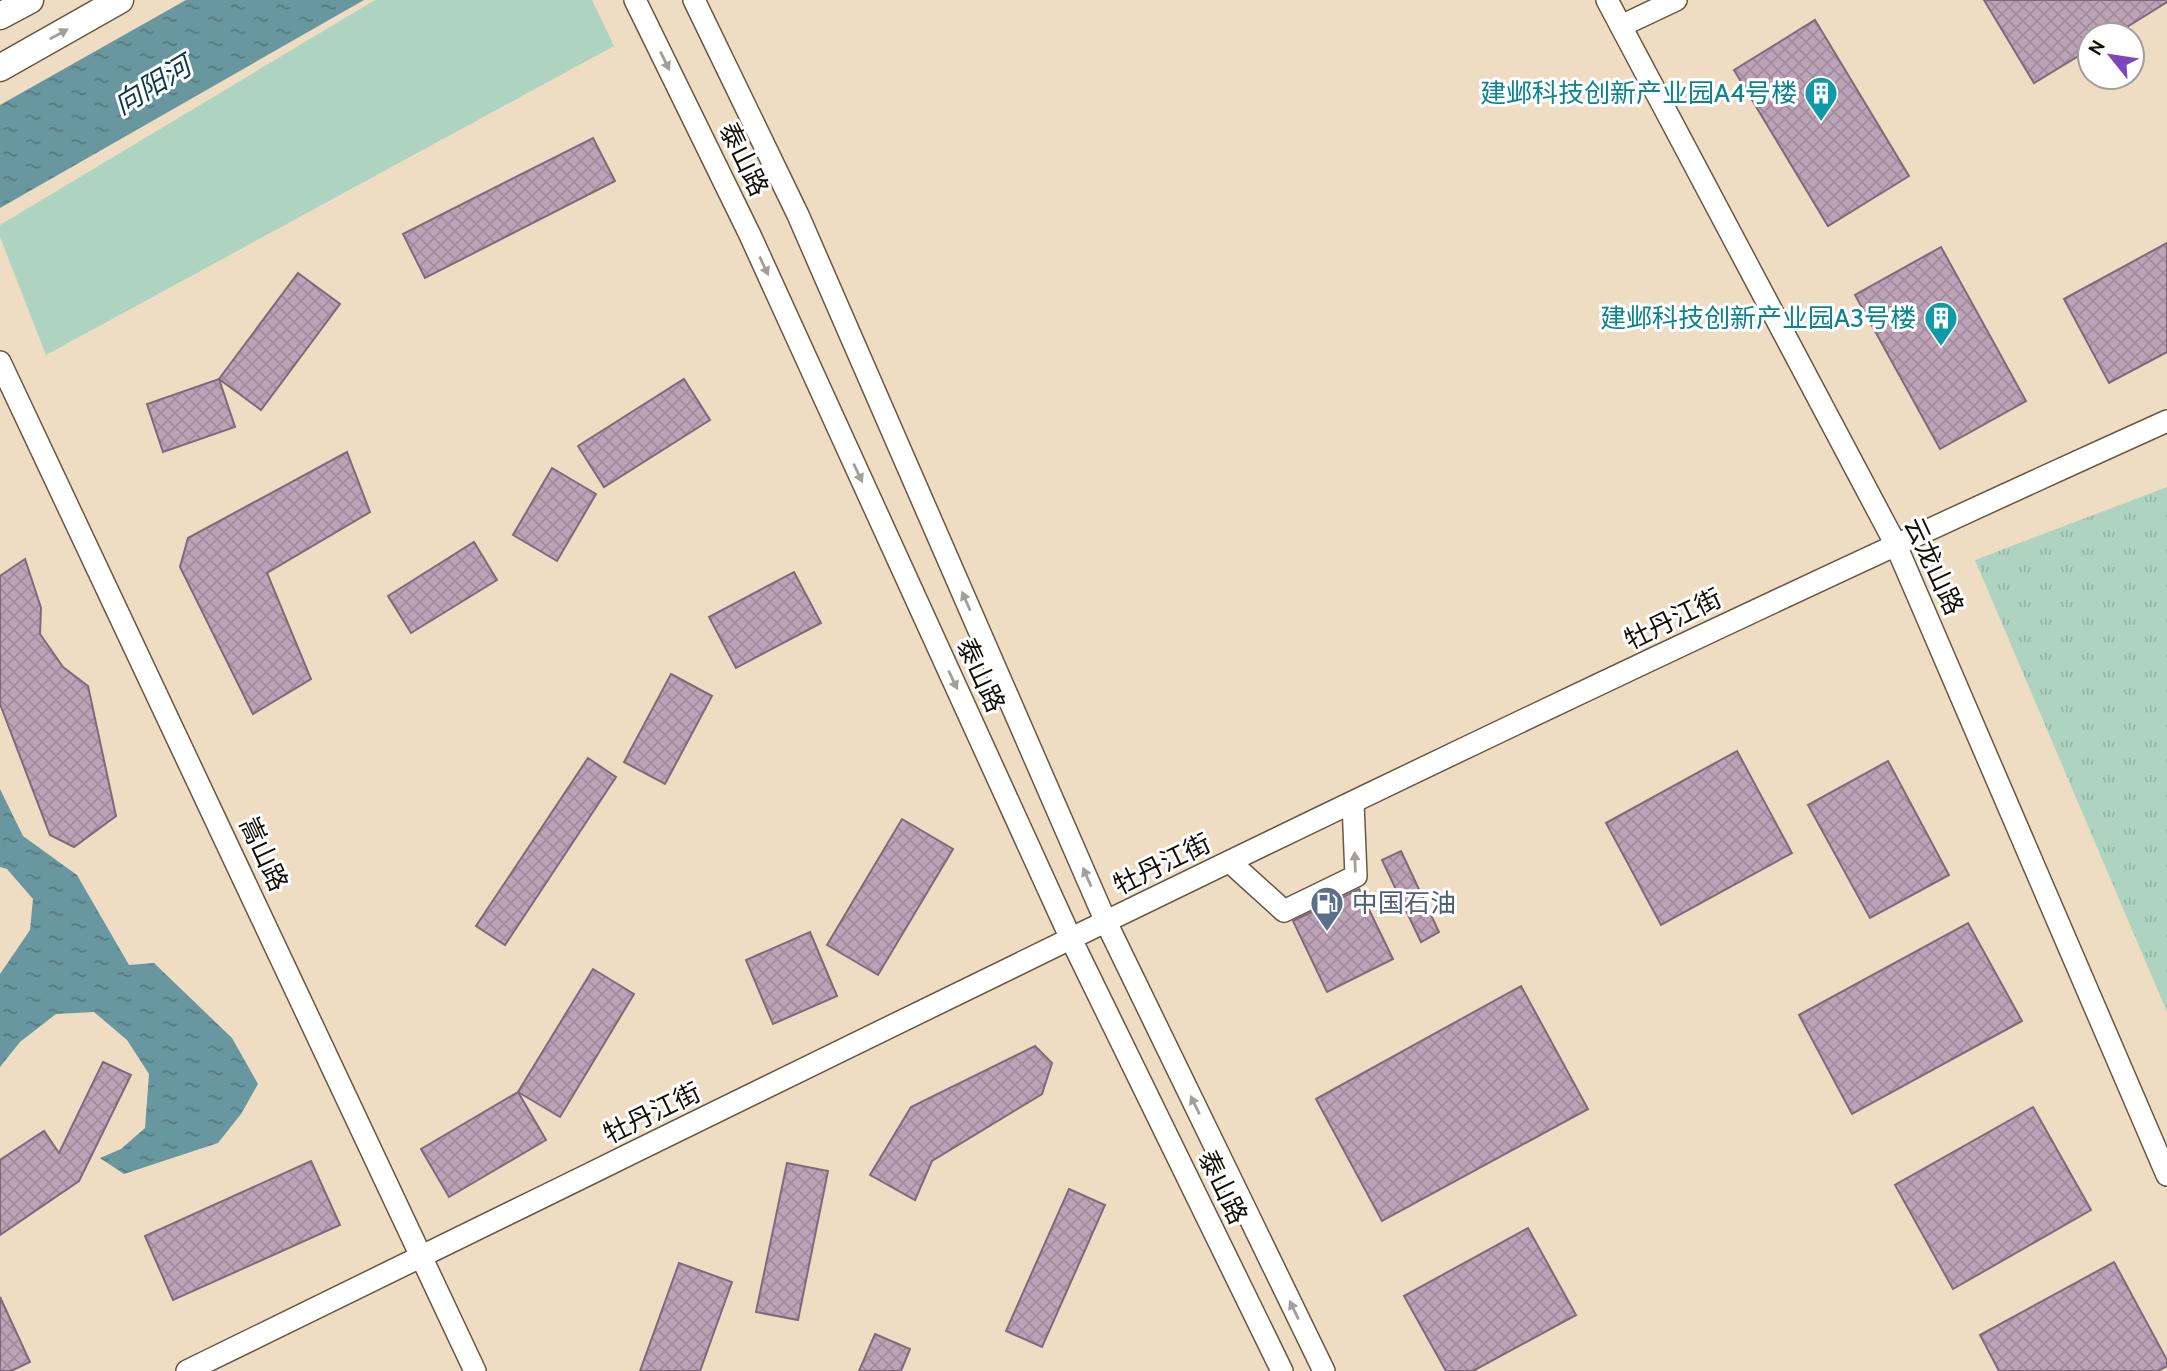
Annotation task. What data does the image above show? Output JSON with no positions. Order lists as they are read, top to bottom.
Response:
{
  "streets": {
    "street": [
      "泰山路",
      "云龙山路",
      "牡丹江街",
      "嵩山路"
    ]
  },
  "crossings": [
    ["泰山路", "牡丹江街"],
    ["云龙山路", "牡丹江街"],
    ["牡丹江街", "嵩山路"]
  ],
  "water": ["向阳河"],
  "places": {
    "building": ["建邺科技创新产业园A4号楼", "建邺科技创新产业园A3号楼"],
    "fuel station": ["中国石油"]
  },
  "north": "top left"
}
